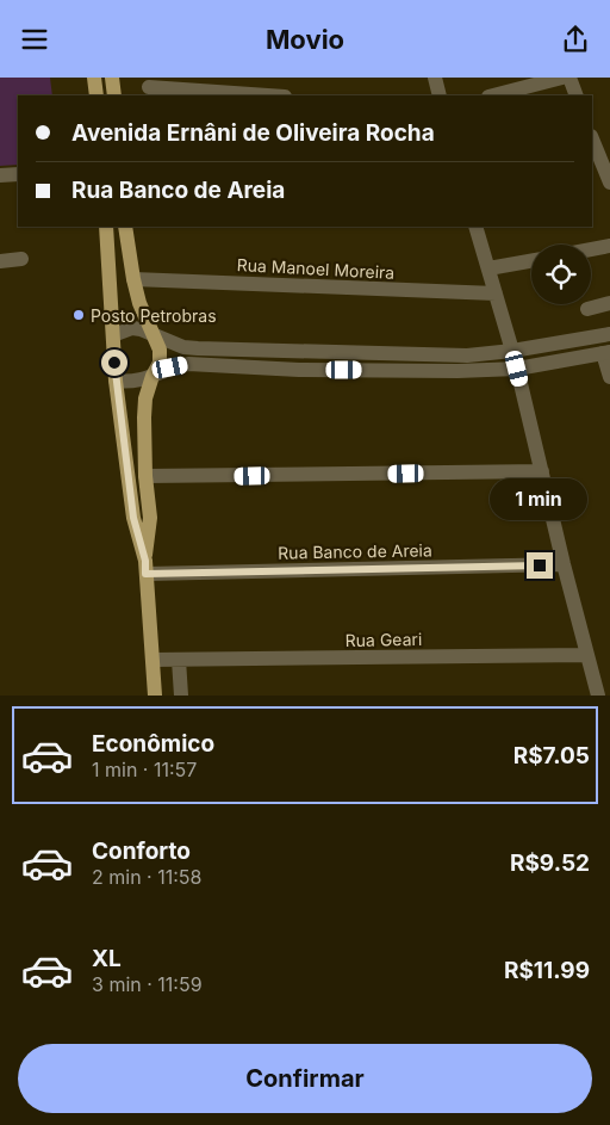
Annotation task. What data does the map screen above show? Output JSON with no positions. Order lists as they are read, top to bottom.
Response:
{
  "streets": {
    "street": ["Rua Manoel Moreira", "Rua Banco de Areia", "Rua Geari"]
  },
  "places": ["Posto Petrobras"],
  "page": {
    "header": "Movio",
    "banner": ["Avenida Ernâni de Oliveira Rocha", "Rua Banco de Areia"],
    "bubble": "1 min",
    "list": [
      {
        "name": "Econômico",
        "note": "1 min · 11:57",
        "value": "R$7.05"
      },
      {
        "name": "Conforto",
        "note": "2 min · 11:58",
        "value": "R$9.52"
      },
      {
        "name": "XL",
        "note": "3 min · 11:59",
        "value": "R$11.99"
      }
    ],
    "buttons": "Confirmar"
  }
}
